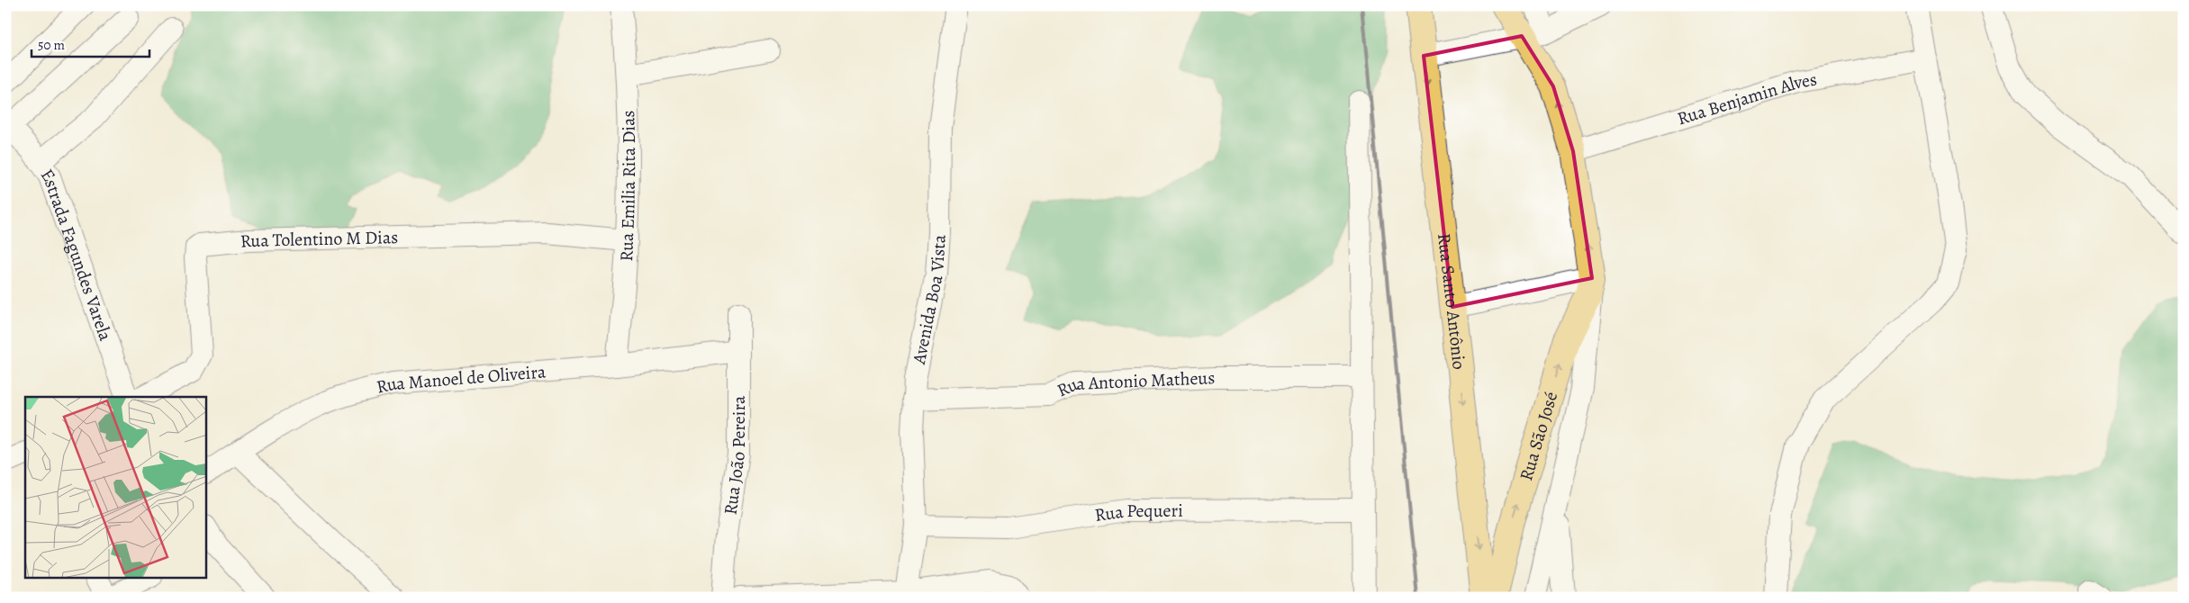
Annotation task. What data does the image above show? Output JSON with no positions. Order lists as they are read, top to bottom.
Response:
{
  "streets": {
    "main road": ["Rua Santo Antônio", "Rua São José"],
    "street": [
      "Rua Benjamin Alves",
      "Rua Emilia Rita Dias",
      "Rua Tolentino M Dias",
      "Estrada Fagundes Varela",
      "Avenida Boa Vista",
      "Rua Manoel de Oliveira",
      "Rua Antonio Matheus",
      "Rua João Pereira",
      "Rua Pequeri"
    ]
  },
  "crossings": [
    ["Rua Benjamin Alves", "Rua São José"],
    ["Rua Emilia Rita Dias", "Rua Tolentino M Dias"],
    ["Rua Emilia Rita Dias", "Rua Manoel de Oliveira"],
    ["Avenida Boa Vista", "Rua Antonio Matheus"],
    ["Avenida Boa Vista", "Rua Pequeri"],
    ["Rua Manoel de Oliveira", "Rua João Pereira"]
  ],
  "one_way": ["Rua Santo Antônio", "Rua São José"],
  "scale_bar": "50 m"
}
